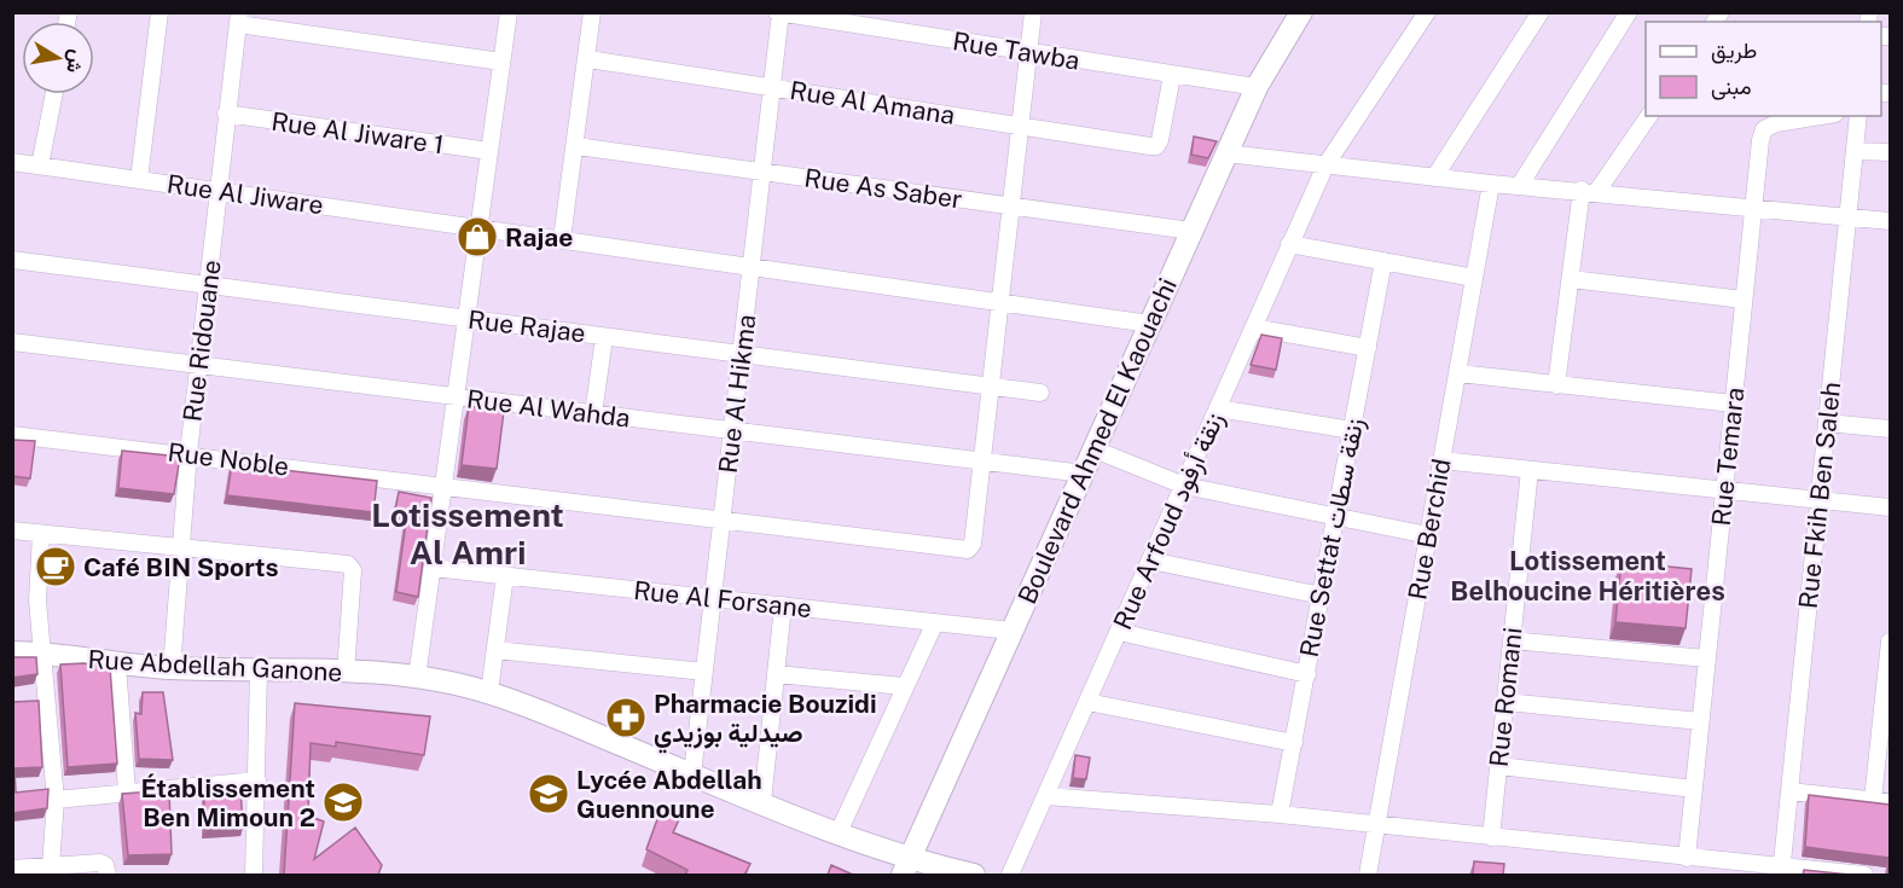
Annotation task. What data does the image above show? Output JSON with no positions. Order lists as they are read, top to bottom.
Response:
{
  "streets": {
    "street": [
      "Rue Tawba",
      "Rue Al Amana",
      "Rue Al Jiware 1",
      "Rue As Saber",
      "Rue Al Jiware",
      "Rue Rajae",
      "Rue Ridouane",
      "Rue Al Hikma",
      "Rue Al Wahda",
      "Boulevard Ahmed El Kaouachi",
      "Rue Temara",
      "Rue Noble",
      "Rue Fkih Ben Saleh",
      "Rue Arfoud زنقة أرفود",
      "Rue Berchid",
      "Rue Settat زنقة سطات",
      "Rue Al Forsane",
      "Rue Abdellah Ganone",
      "Rue Romani"
    ]
  },
  "crossings": [
    ["Rue Tawba", "Rue Al Amana"],
    ["Rue Tawba", "Rue Al Hikma"],
    ["Rue Tawba", "Boulevard Ahmed El Kaouachi"],
    ["Rue Al Amana", "Rue Al Hikma"],
    ["Rue Al Jiware 1", "Rue Ridouane"],
    ["Rue As Saber", "Rue Al Hikma"],
    ["Rue As Saber", "Boulevard Ahmed El Kaouachi"],
    ["Rue Al Jiware", "Rue Ridouane"],
    ["Rue Al Jiware", "Rue Al Hikma"],
    ["Rue Al Jiware", "Boulevard Ahmed El Kaouachi"],
    ["Rue Rajae", "Rue Ridouane"],
    ["Rue Rajae", "Rue Al Hikma"],
    ["Rue Ridouane", "Rue Al Wahda"],
    ["Rue Ridouane", "Rue Noble"],
    ["Rue Ridouane", "Rue Abdellah Ganone"],
    ["Rue Al Hikma", "Rue Al Wahda"],
    ["Rue Al Hikma", "Rue Noble"],
    ["Rue Al Hikma", "Rue Al Forsane"],
    ["Rue Al Hikma", "Rue Abdellah Ganone"],
    ["Rue Al Wahda", "Boulevard Ahmed El Kaouachi"],
    ["Rue Al Wahda", "Rue Noble"],
    ["Boulevard Ahmed El Kaouachi", "Rue Al Forsane"],
    ["Boulevard Ahmed El Kaouachi", "Rue Abdellah Ganone"]
  ],
  "districts": ["Lotissement Al Amri", "Lotissement Belhoucine Héritières"],
  "places": {
    "shop": ["Rajae"],
    "cafe": ["Café BIN Sports"],
    "pharmacy": ["Pharmacie Bouzidi صيدلية بوزيدي"],
    "school or university": ["Lycée Abdellah Guennoune", "Établissement Ben Mimoun 2"]
  },
  "legend": ["طريق", "مبنى"],
  "north": "right"
}
